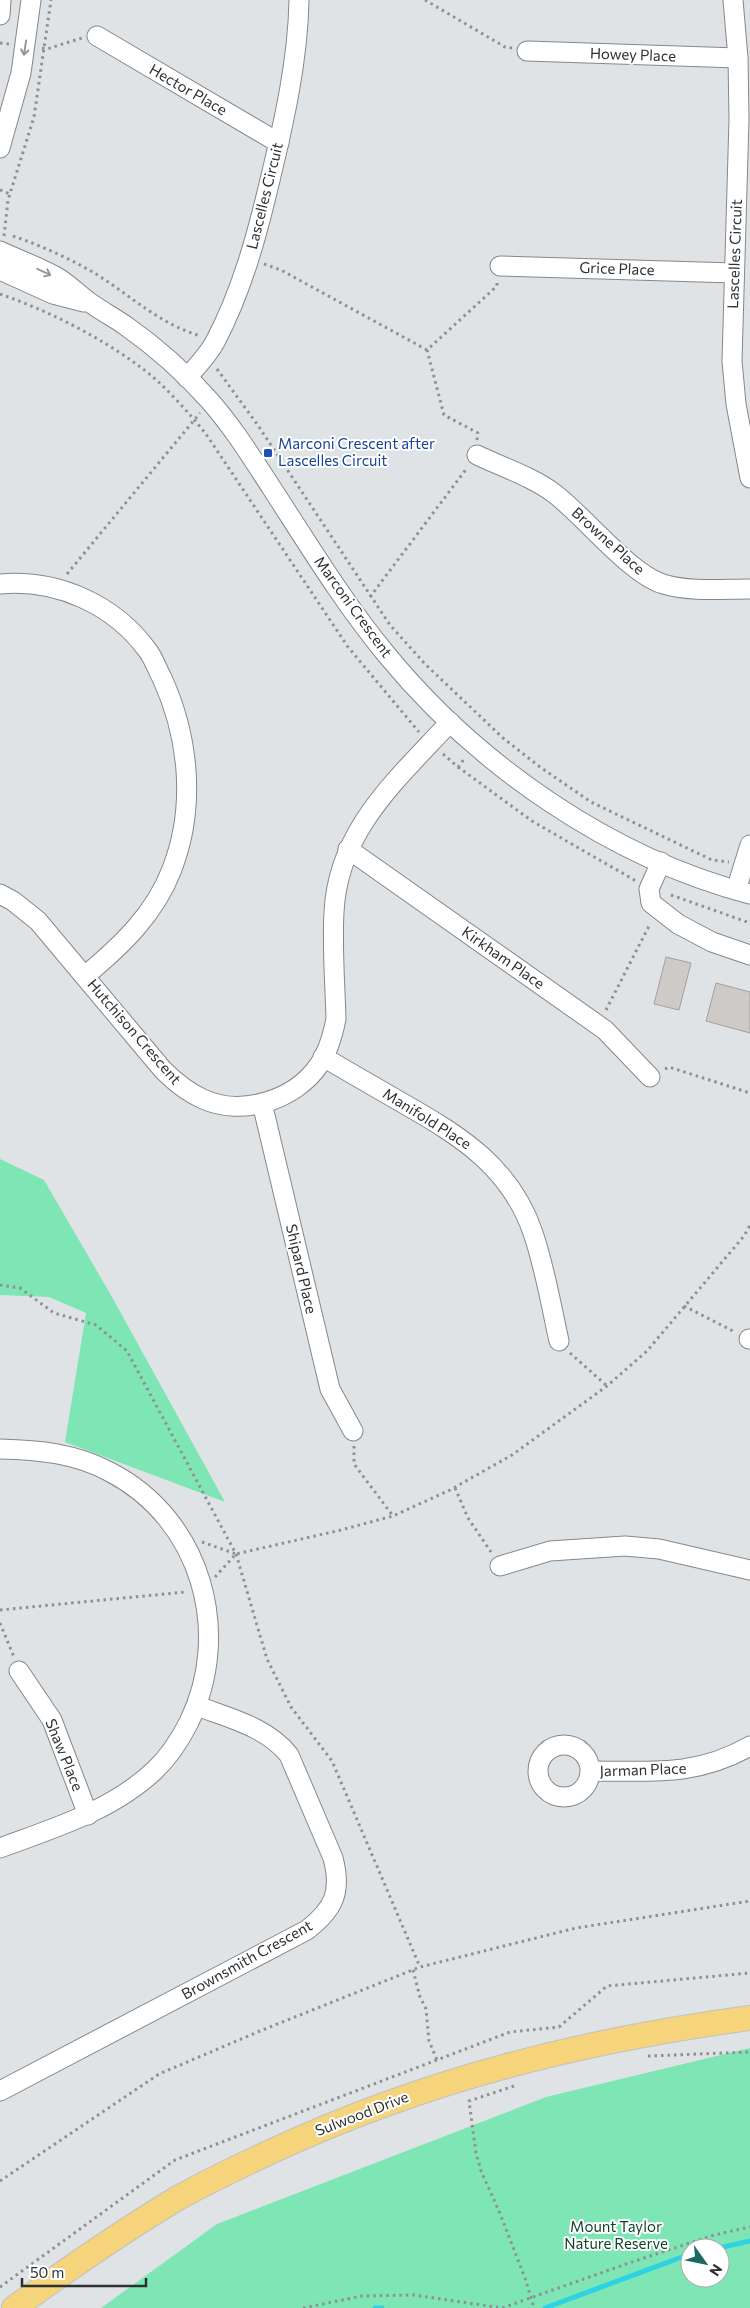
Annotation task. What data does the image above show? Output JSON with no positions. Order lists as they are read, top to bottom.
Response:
{
  "streets": {
    "main road": ["Sulwood Drive"],
    "street": [
      "Howey Place",
      "Hector Place",
      "Lascelles Circuit",
      "Grice Place",
      "Browne Place",
      "Marconi Crescent",
      "Kirkham Place",
      "Hutchison Crescent",
      "Manifold Place",
      "Shipard Place",
      "Shaw Place",
      "Jarman Place",
      "Brownsmith Crescent"
    ]
  },
  "crossings": [
    ["Howey Place", "Lascelles Circuit"],
    ["Hector Place", "Lascelles Circuit"],
    ["Lascelles Circuit", "Grice Place"],
    ["Lascelles Circuit", "Marconi Crescent"],
    ["Marconi Crescent", "Hutchison Crescent"],
    ["Kirkham Place", "Hutchison Crescent"],
    ["Hutchison Crescent", "Manifold Place"],
    ["Hutchison Crescent", "Shipard Place"]
  ],
  "parks": ["Mount Taylor Nature Reserve"],
  "places": {
    "transit": ["Marconi Crescent after Lascelles Circuit"]
  },
  "scale_bar": "50 m",
  "north": "bottom right"
}
